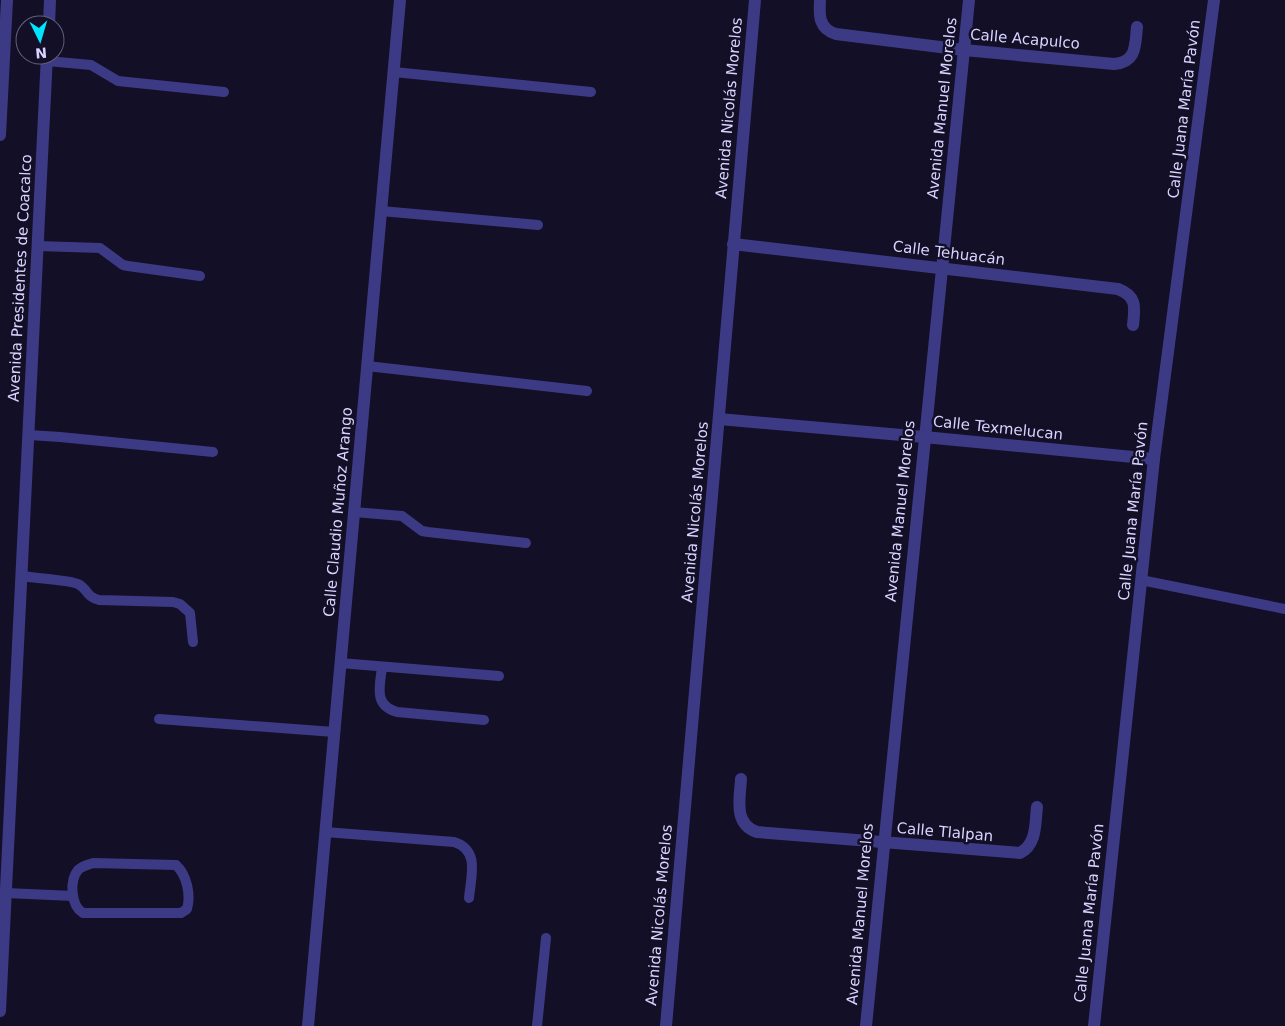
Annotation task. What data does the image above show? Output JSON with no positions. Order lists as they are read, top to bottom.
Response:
{
  "streets": {
    "street": [
      "Calle Acapulco",
      "Avenida Nicolás Morelos",
      "Avenida Manuel Morelos",
      "Calle Juana María Pavón",
      "Calle Tehuacán",
      "Avenida Presidentes de Coacalco",
      "Calle Texmelucan",
      "Calle Claudio Muñoz Arango",
      "Calle Tlalpan"
    ]
  },
  "crossings": [
    ["Calle Acapulco", "Avenida Manuel Morelos"],
    ["Avenida Nicolás Morelos", "Calle Tehuacán"],
    ["Avenida Nicolás Morelos", "Calle Texmelucan"],
    ["Avenida Manuel Morelos", "Calle Tehuacán"],
    ["Avenida Manuel Morelos", "Calle Texmelucan"],
    ["Avenida Manuel Morelos", "Calle Tlalpan"],
    ["Calle Juana María Pavón", "Calle Texmelucan"]
  ],
  "north": "bottom"
}
